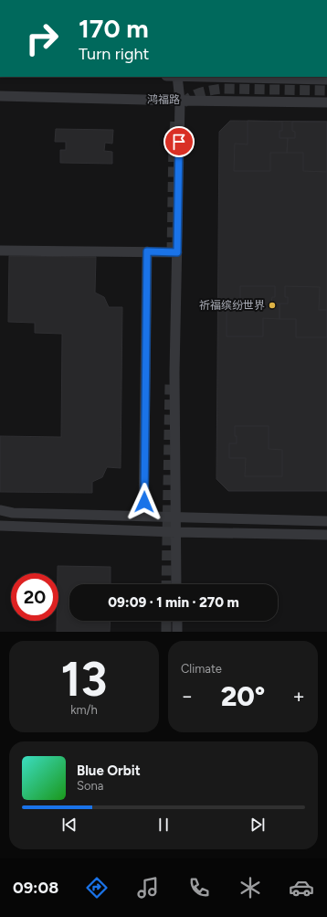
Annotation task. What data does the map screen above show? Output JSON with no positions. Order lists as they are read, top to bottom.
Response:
{
  "streets": {
    "street": ["鸿福路"]
  },
  "places": ["祈福缤纷世界"],
  "page": {
    "turn": ["170 m", "Turn right"],
    "limit": "20",
    "trip": "09:09 · 1 min · 270 m",
    "tile": [
      ["13", "km/h"],
      "Climate"
    ],
    "heat": ["−", "20°", "+"],
    "song": ["Blue Orbit", "Sona"],
    "tabs": "09:08"
  }
}
